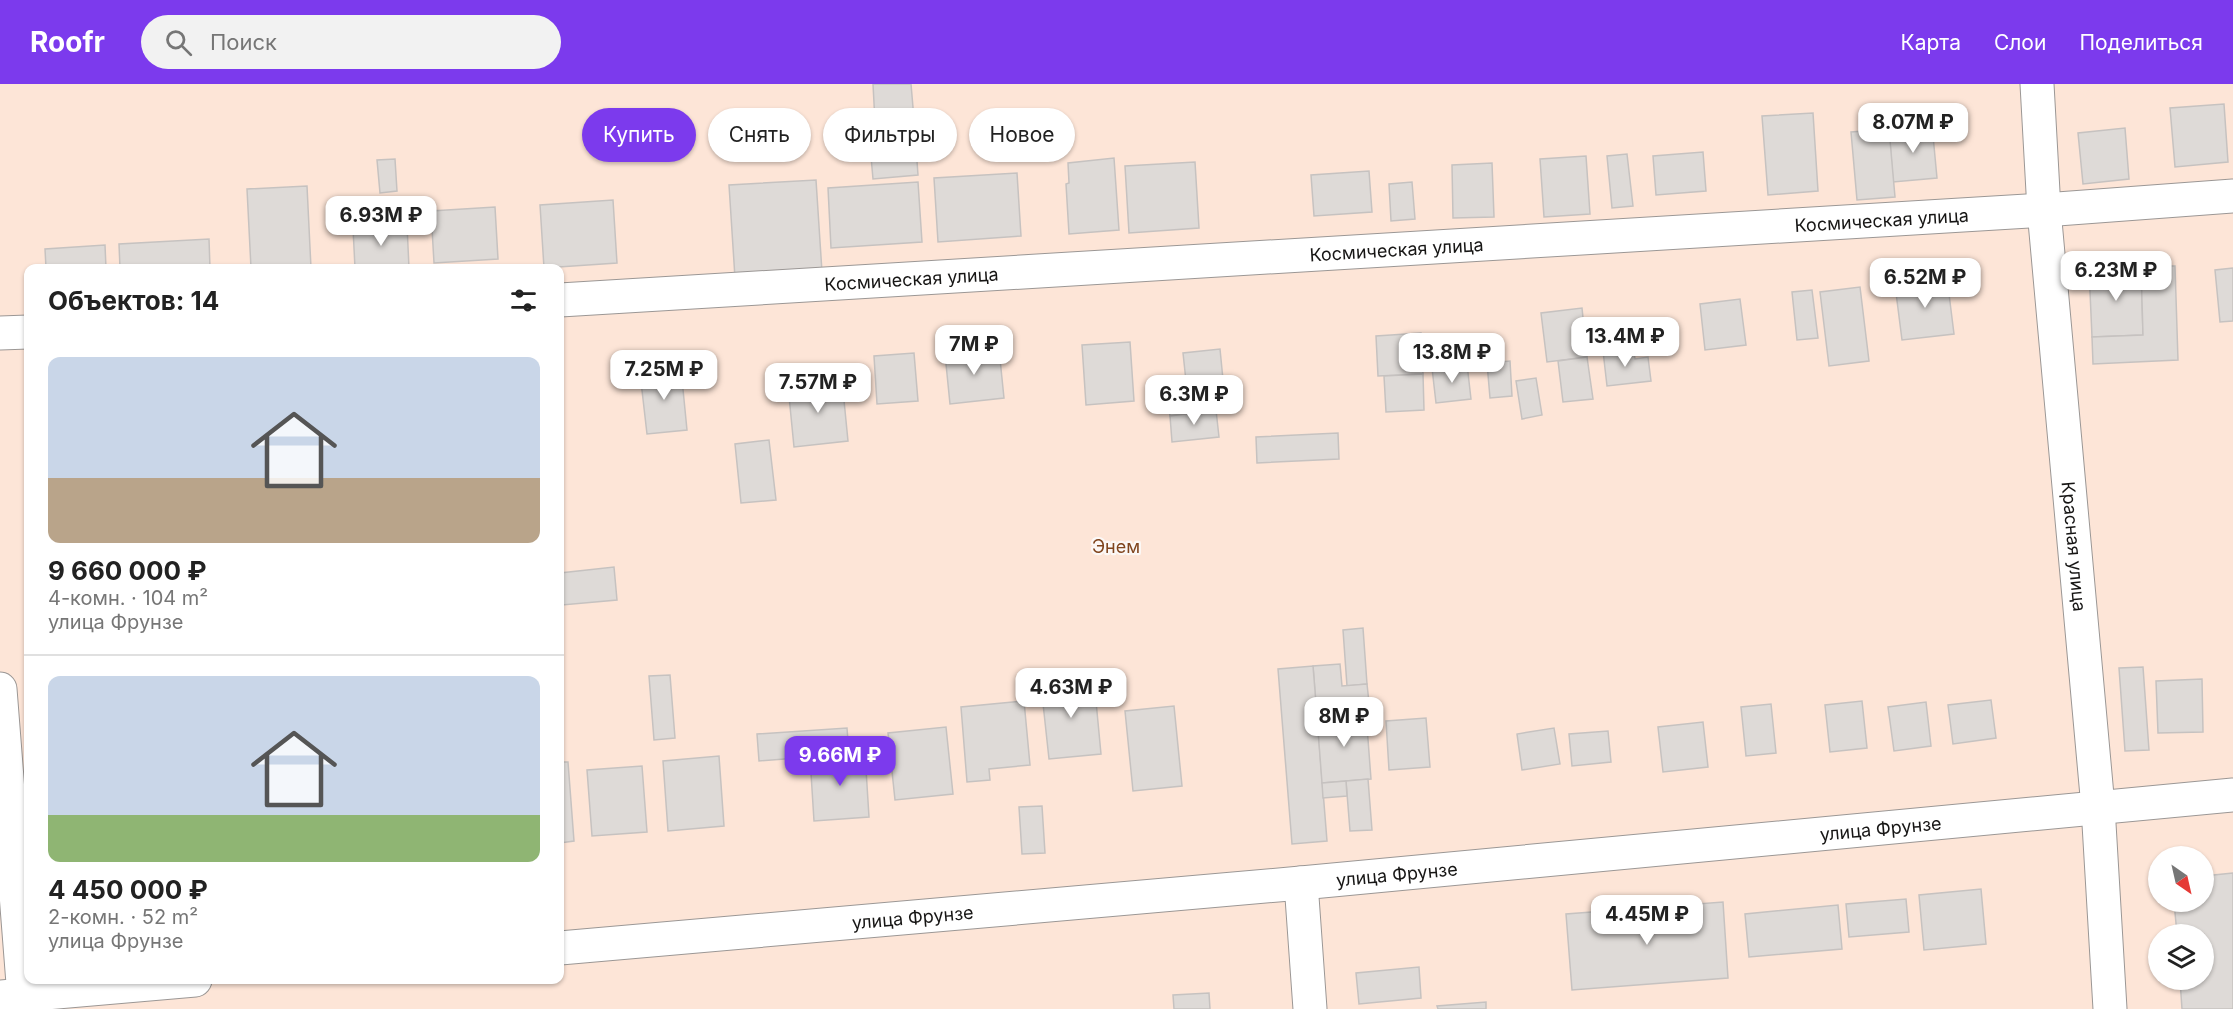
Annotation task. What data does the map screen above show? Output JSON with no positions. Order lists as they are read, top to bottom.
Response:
{
  "streets": {
    "street": ["Космическая улица", "Красная улица", "улица Фрунзе"]
  },
  "crossings": [
    ["Космическая улица", "Красная улица"],
    ["Красная улица", "улица Фрунзе"]
  ],
  "parks": ["Энем"],
  "north": "bottom right",
  "page": {
    "header": "Roofr",
    "search": "Поиск",
    "nav": ["Карта", "Слои", "Поделиться"],
    "price": [
      "8.07M ₽",
      "6.93M ₽",
      "6.23M ₽",
      "6.52M ₽",
      "13.4M ₽",
      "7M ₽",
      "13.8M ₽",
      "7.25M ₽",
      "7.57M ₽",
      "6.3M ₽",
      "4.63M ₽",
      "8M ₽",
      "9.66M ₽",
      "4.45M ₽"
    ],
    "chip": [
      "Купить",
      "Снять",
      "Фильтры",
      "Новое"
    ],
    "heading": "Объектов: 14",
    "list": [
      {
        "name": "9 660 000 ₽",
        "note": "4-комн. · 104 m² · улица Фрунзе"
      },
      {
        "name": "4 450 000 ₽",
        "note": "2-комн. · 52 m² · улица Фрунзе"
      }
    ]
  }
}
